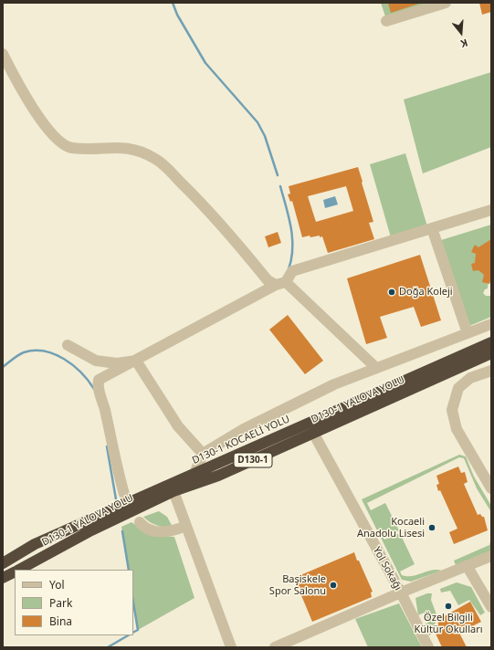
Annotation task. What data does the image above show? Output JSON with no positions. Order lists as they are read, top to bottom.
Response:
{
  "streets": {
    "highway": ["D130-1 YALOVA YOLU", "D130-1 KOCAELİ YOLU", "D130-1"],
    "street": ["Yol Sokağı"]
  },
  "crossings": [
    ["D130-1 YALOVA YOLU", "Yol Sokağı"]
  ],
  "places": [
    "Doğa Koleji",
    "Kocaeli Anadolu Lisesi",
    "Başiskele Spor Salonu",
    "Özel Bilgili Kültür Okulları"
  ],
  "legend": ["Yol", "Park", "Bina"],
  "north": "bottom"
}
